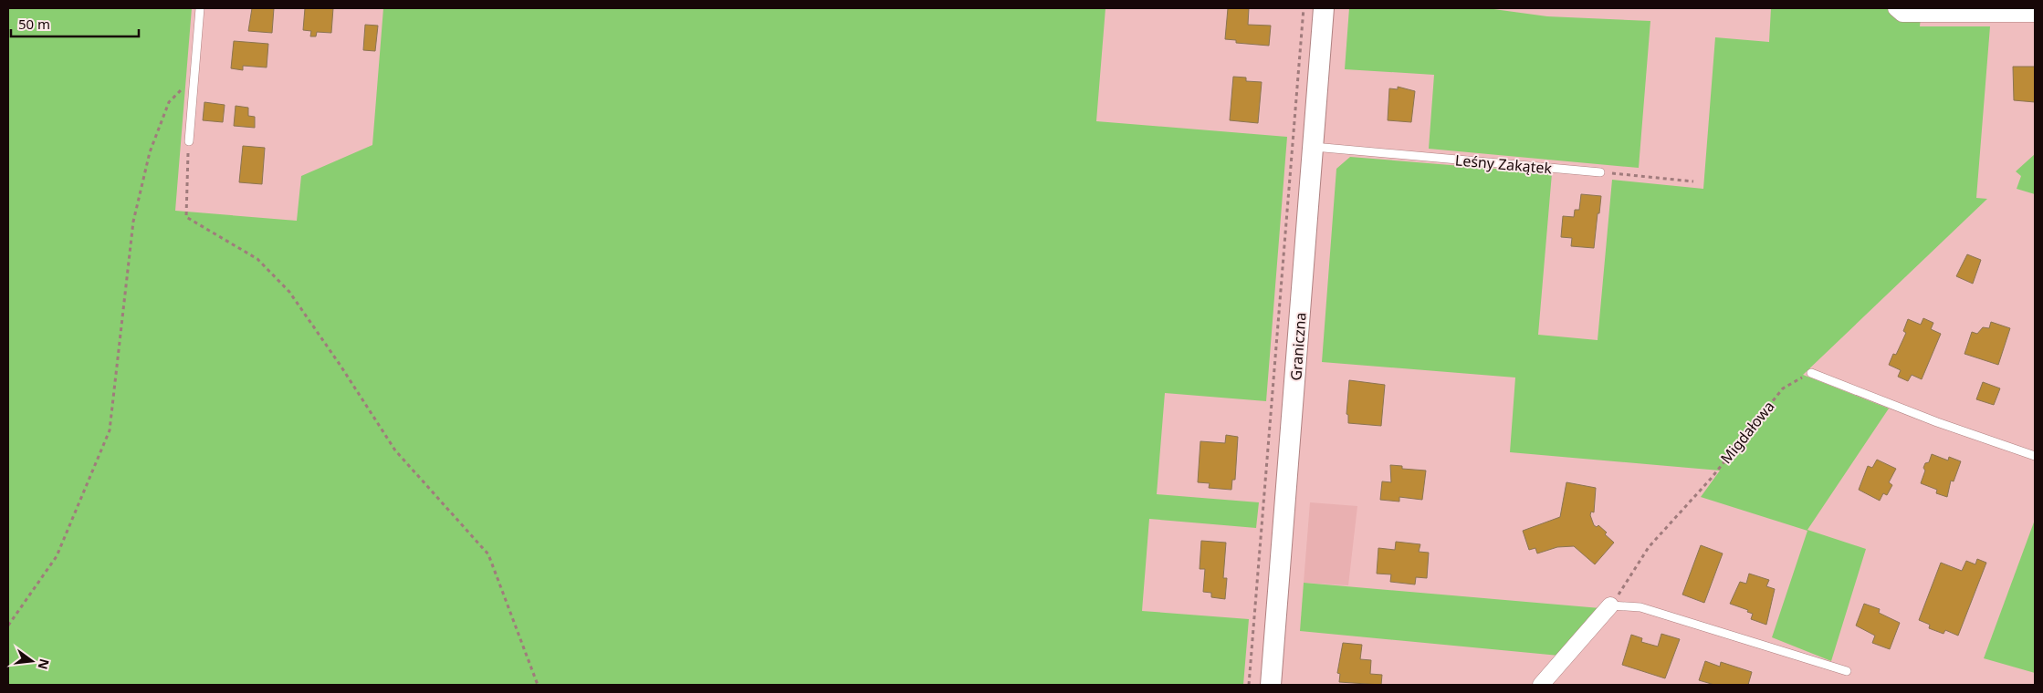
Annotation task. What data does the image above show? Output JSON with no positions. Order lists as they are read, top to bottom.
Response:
{
  "streets": {
    "street": ["Graniczna"],
    "lane": ["Leśny Zakątek"],
    "path": ["Migdałowa"]
  },
  "crossings": [
    ["Leśny Zakątek", "Graniczna"]
  ],
  "scale_bar": "50 m",
  "north": "right"
}
